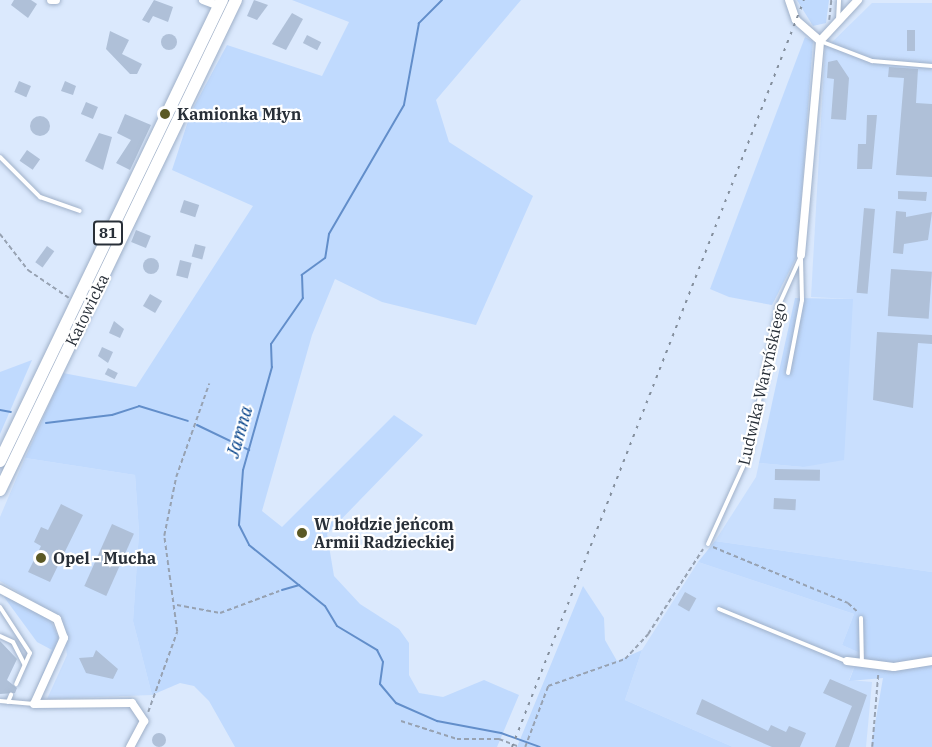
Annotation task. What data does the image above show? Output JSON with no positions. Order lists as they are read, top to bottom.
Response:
{
  "streets": {
    "main road": ["81", "Katowicka"],
    "street": ["Ludwika Waryńskiego"]
  },
  "water": ["Jamna"],
  "places": ["Kamionka Młyn", "W hołdzie jeńcom Armii Radzieckiej", "Opel - Mucha"]
}
